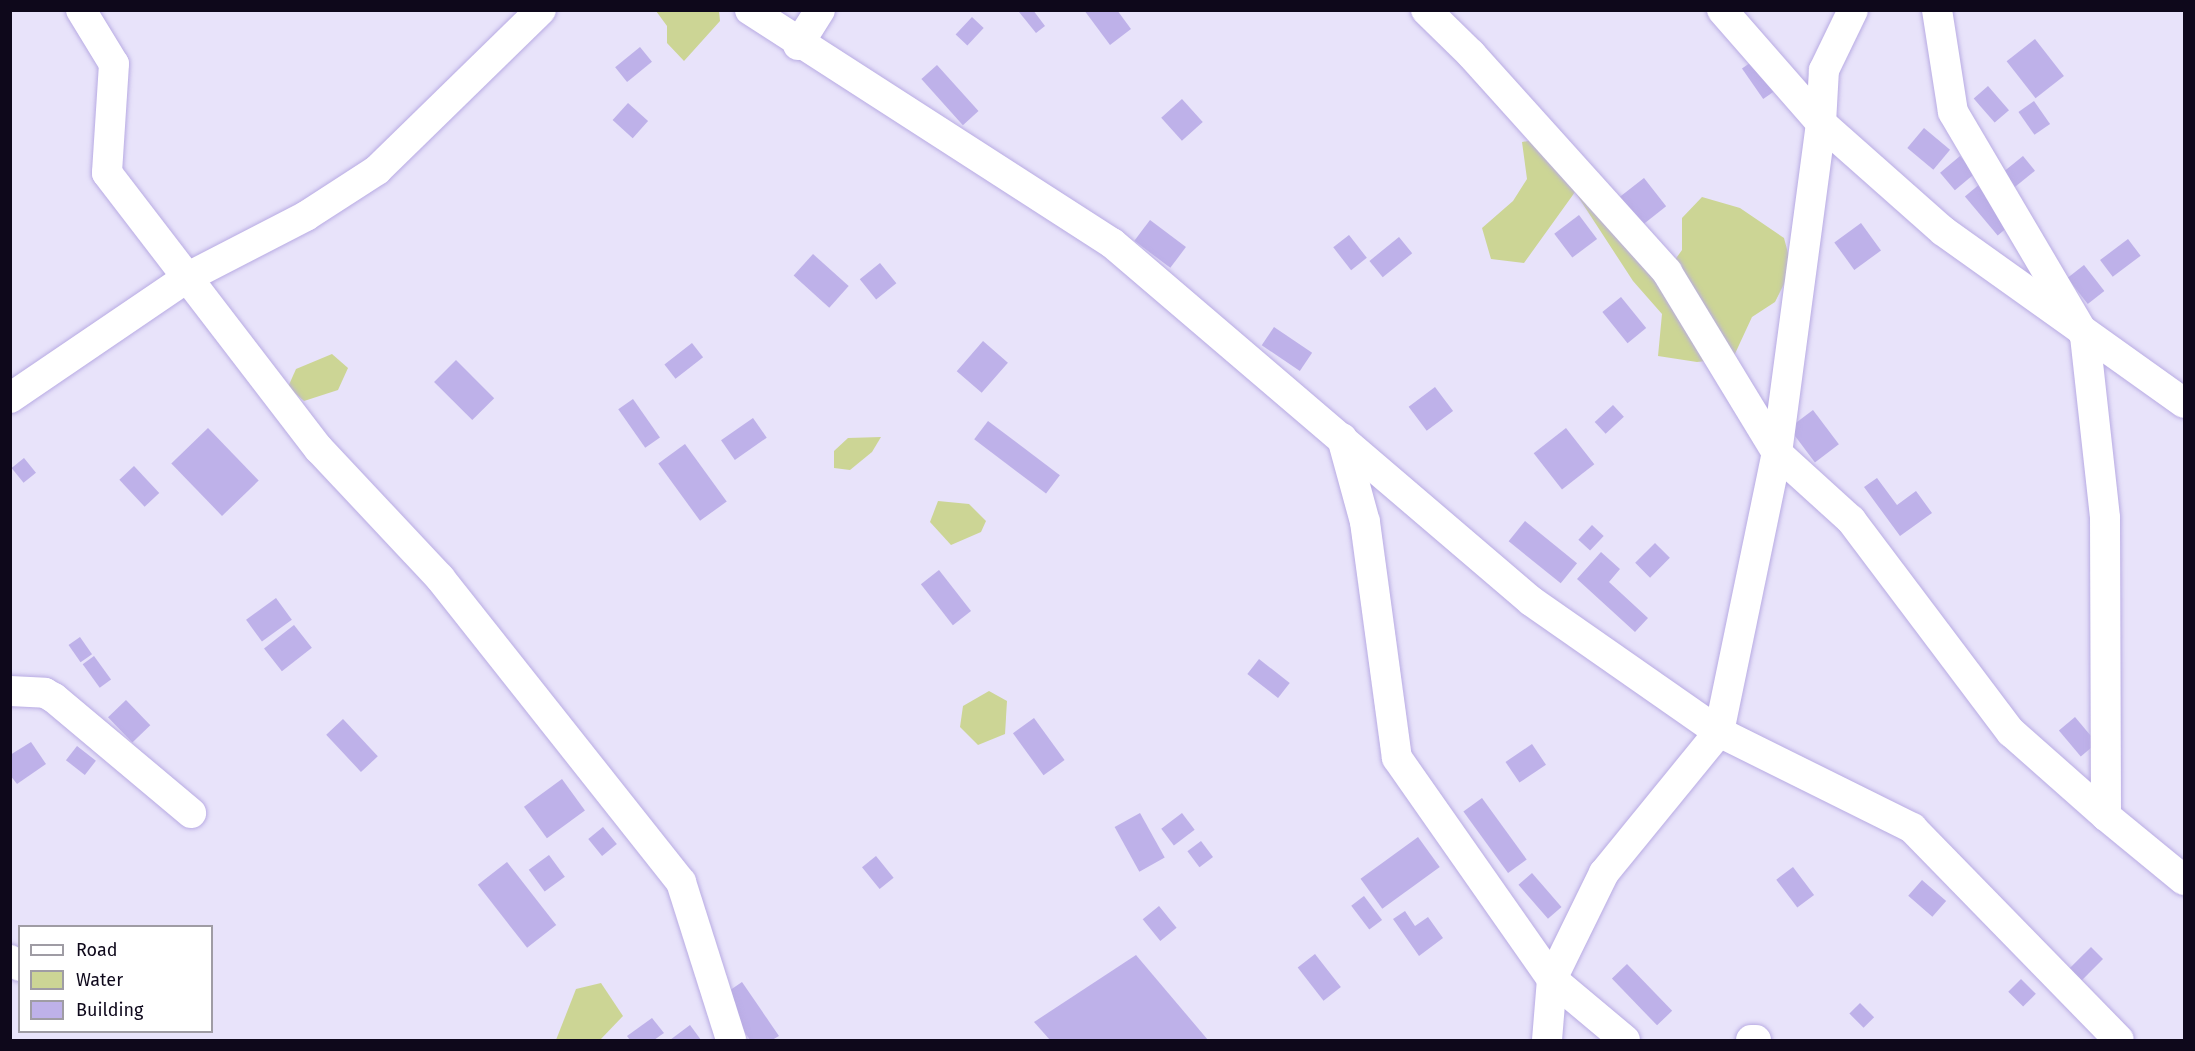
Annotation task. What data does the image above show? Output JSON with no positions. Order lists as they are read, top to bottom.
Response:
{
  "legend": ["Road", "Water", "Building"]
}
